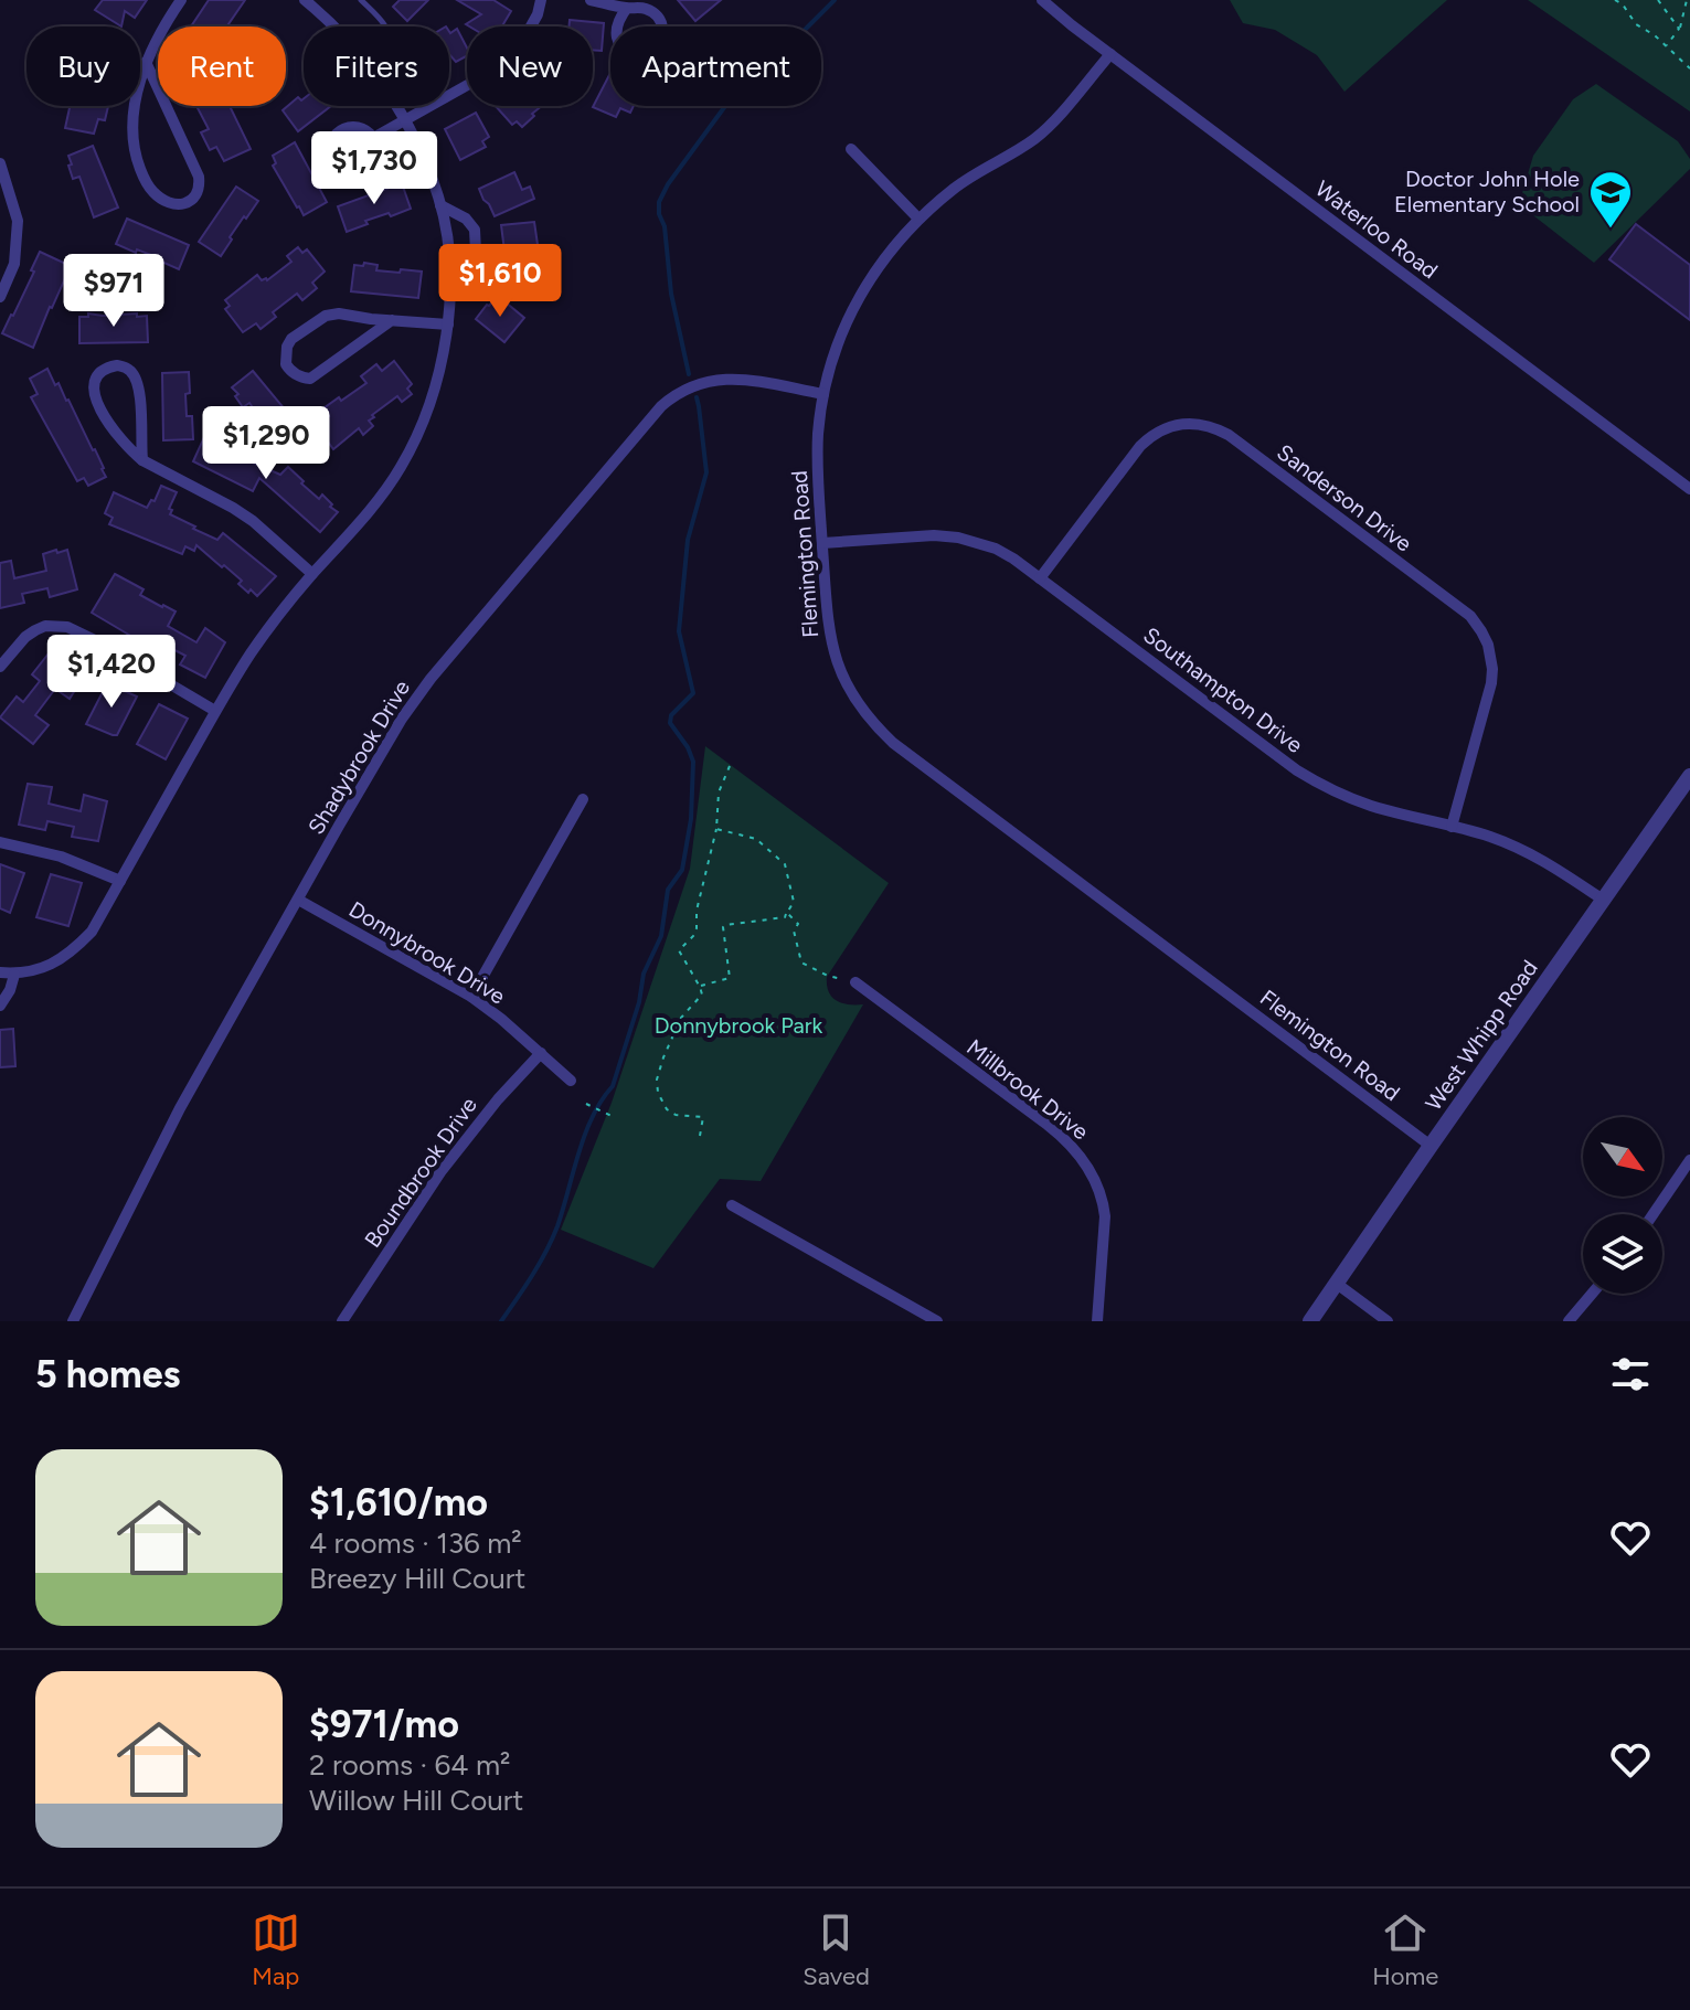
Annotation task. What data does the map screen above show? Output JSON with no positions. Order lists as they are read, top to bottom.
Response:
{
  "streets": {
    "street": [
      "Waterloo Road",
      "Sanderson Drive",
      "Flemington Road",
      "Southampton Drive",
      "Shadybrook Drive",
      "Donnybrook Drive",
      "West Whipp Road",
      "Millbrook Drive",
      "Boundbrook Drive"
    ]
  },
  "crossings": [
    ["Waterloo Road", "Flemington Road"],
    ["Sanderson Drive", "Southampton Drive"],
    ["Flemington Road", "Southampton Drive"],
    ["Flemington Road", "Shadybrook Drive"],
    ["Flemington Road", "West Whipp Road"],
    ["Southampton Drive", "West Whipp Road"],
    ["Shadybrook Drive", "Donnybrook Drive"],
    ["Donnybrook Drive", "Boundbrook Drive"]
  ],
  "parks": ["Donnybrook Park"],
  "places": {
    "school or university": ["Doctor John Hole Elementary School"]
  },
  "north": "bottom right",
  "page": {
    "chip": [
      "Buy",
      "Rent",
      "Filters",
      "New",
      "Apartment"
    ],
    "price": [
      "$1,730",
      "$1,610",
      "$971",
      "$1,290",
      "$1,420"
    ],
    "heading": "5 homes",
    "list": [
      {
        "name": "$1,610/mo",
        "note": "4 rooms · 136 m² · Breezy Hill Court"
      },
      {
        "name": "$971/mo",
        "note": "2 rooms · 64 m² · Willow Hill Court"
      }
    ],
    "tabs": ["Map", "Saved", "Home"]
  }
}
